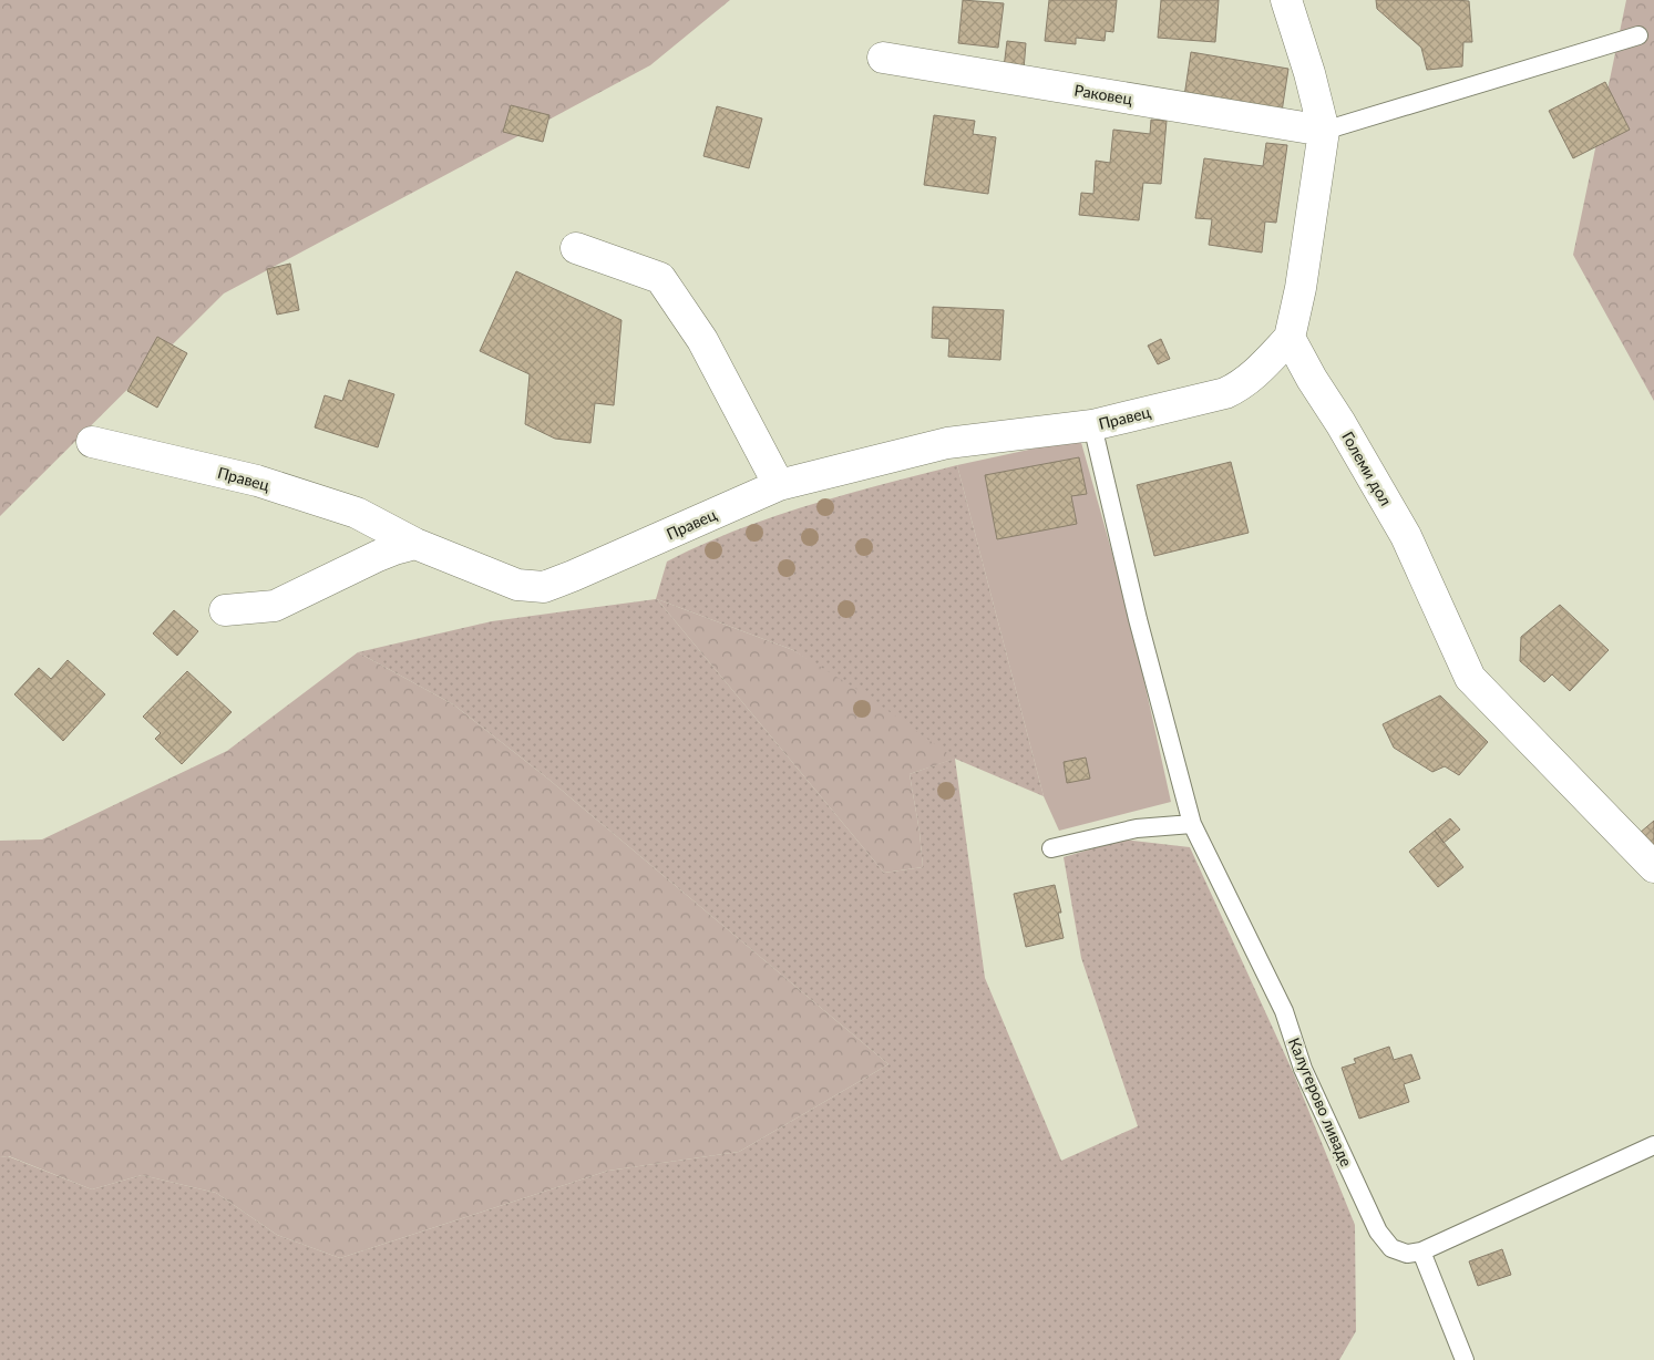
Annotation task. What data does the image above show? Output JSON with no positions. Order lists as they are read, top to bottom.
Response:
{
  "streets": {
    "street": ["Раковец", "Правец", "Големи дол"],
    "lane": ["Калугерово ливаде"]
  },
  "crossings": [
    ["Правец", "Големи дол"],
    ["Правец", "Калугерово ливаде"]
  ]
}
